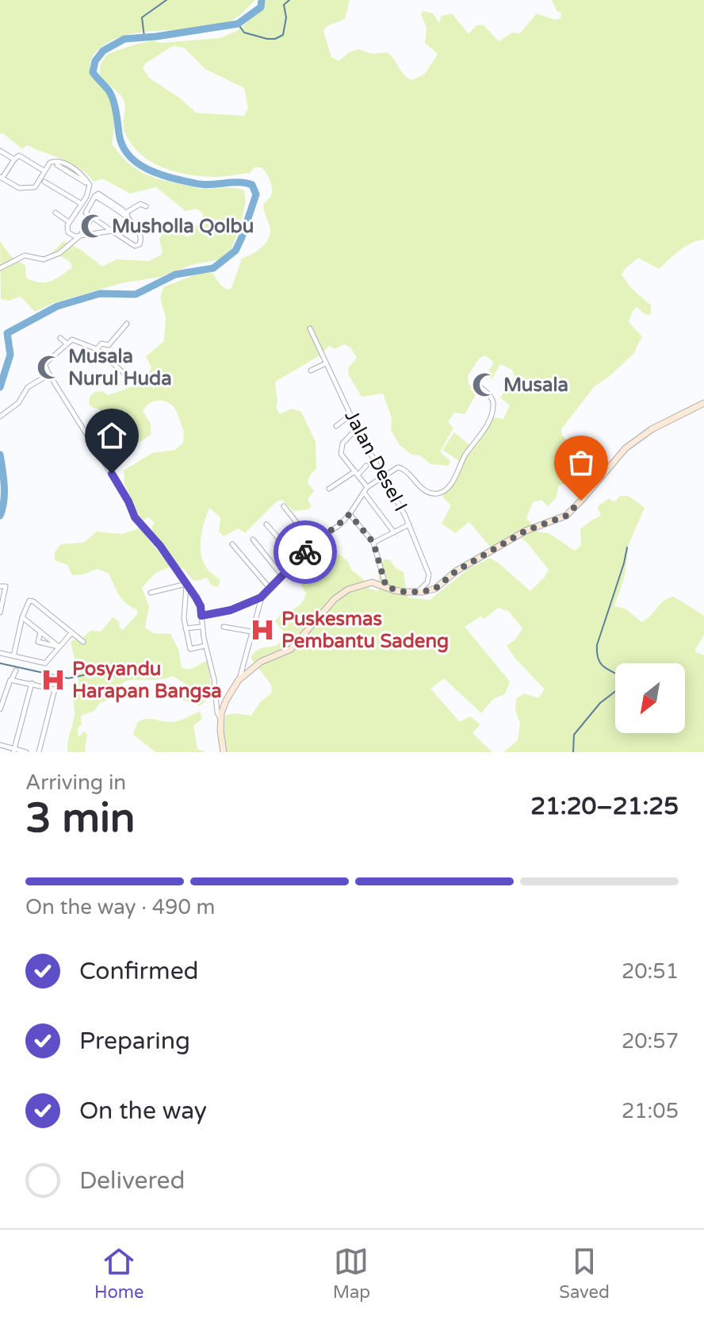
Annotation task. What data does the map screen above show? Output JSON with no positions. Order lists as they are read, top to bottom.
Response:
{
  "streets": {
    "street": ["Jalan Desel I"]
  },
  "places": {
    "mosque": ["Musholla Qolbu", "Musala Nurul Huda", "Musala"],
    "hospital": ["Puskesmas Pembantu Sadeng", "Posyandu Harapan Bangsa"]
  },
  "north": "bottom left",
  "page": {
    "heading": ["3 min", "Arriving in", "21:20–21:25"],
    "bar": "On the way · 490 m",
    "list": [
      ["Confirmed", "20:51"],
      ["Preparing", "20:57"],
      ["On the way", "21:05"],
      "Delivered"
    ],
    "tabs": ["Home", "Map", "Saved"]
  }
}
